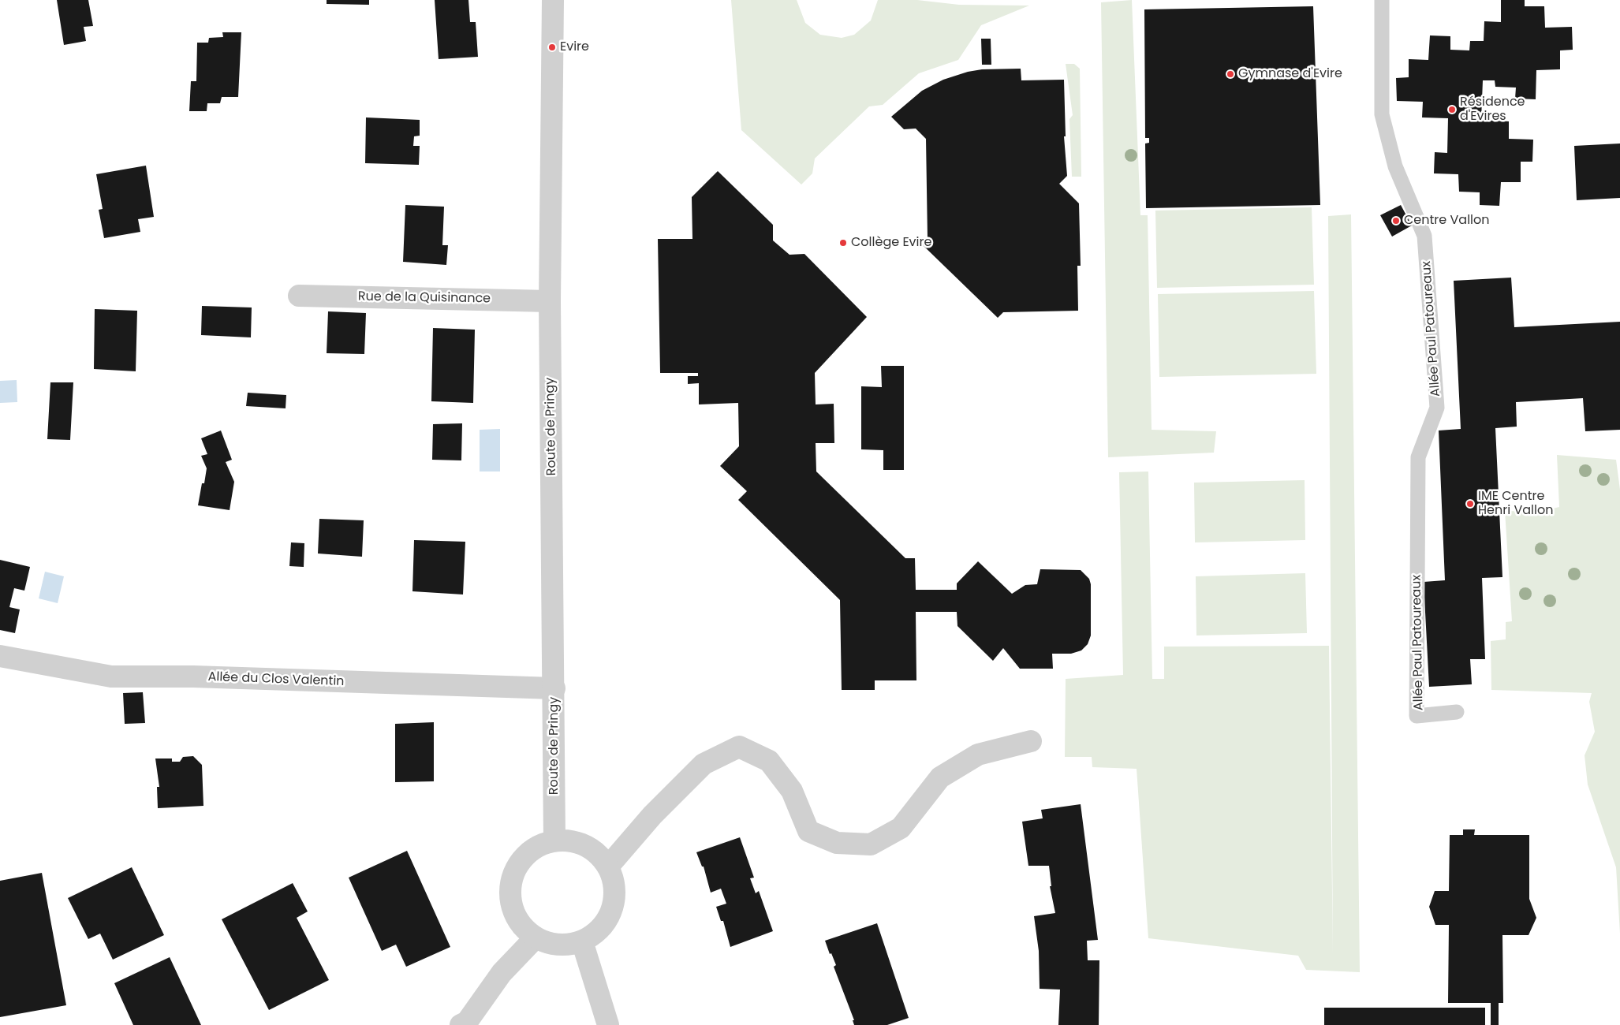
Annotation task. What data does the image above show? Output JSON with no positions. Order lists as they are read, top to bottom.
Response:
{
  "streets": {
    "street": ["Rue de la Quisinance", "Route de Pringy", "Allée du Clos Valentin"],
    "lane": ["Allée Paul Patoureaux"]
  },
  "crossings": [
    ["Rue de la Quisinance", "Route de Pringy"],
    ["Route de Pringy", "Allée du Clos Valentin"]
  ],
  "places": [
    "Evire",
    "Gymnase d'Evire",
    "Résidence d'Evires",
    "Centre Vallon",
    "Collège Evire",
    "IME Centre Henri Vallon"
  ]
}
